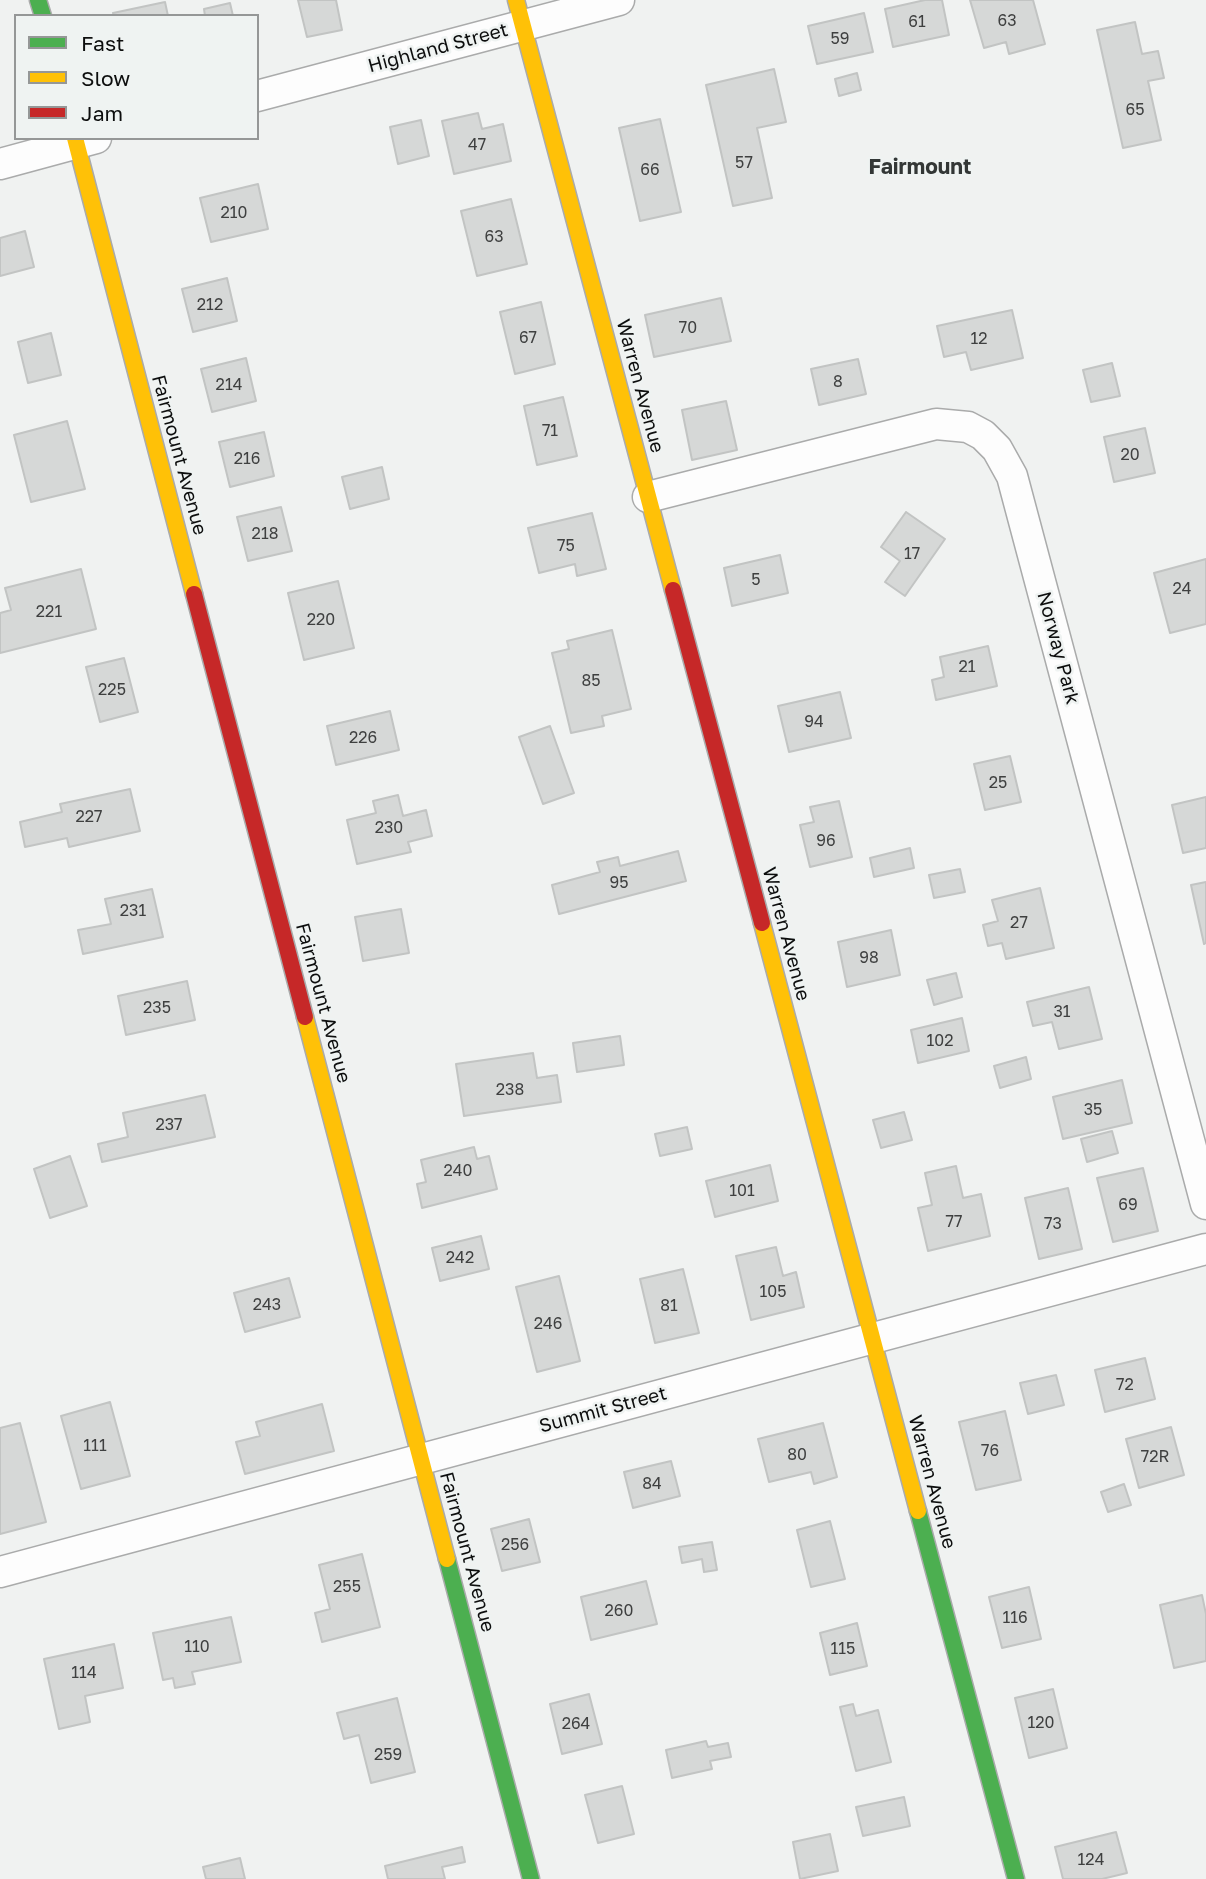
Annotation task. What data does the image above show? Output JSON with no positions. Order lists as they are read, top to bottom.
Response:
{
  "streets": {
    "street": [
      "Highland Street",
      "Warren Avenue",
      "Fairmount Avenue",
      "Norway Park",
      "Summit Street"
    ]
  },
  "crossings": [
    ["Highland Street", "Warren Avenue"],
    ["Warren Avenue", "Norway Park"],
    ["Warren Avenue", "Summit Street"],
    ["Fairmount Avenue", "Summit Street"]
  ],
  "districts": ["Fairmount"],
  "house_numbers": [
    "63",
    "61",
    "59",
    "65",
    "47",
    "57",
    "66",
    "210",
    "63",
    "212",
    "70",
    "67",
    "12",
    "8",
    "214",
    "71",
    "20",
    "216",
    "218",
    "75",
    "17",
    "5",
    "24",
    "221",
    "220",
    "21",
    "85",
    "225",
    "94",
    "226",
    "25",
    "227",
    "230",
    "96",
    "95",
    "231",
    "27",
    "98",
    "235",
    "31",
    "102",
    "238",
    "35",
    "237",
    "240",
    "101",
    "69",
    "77",
    "73",
    "242",
    "105",
    "243",
    "81",
    "246",
    "72",
    "111",
    "76",
    "80",
    "72R",
    "84",
    "256",
    "255",
    "260",
    "116",
    "110",
    "115",
    "114",
    "120",
    "264",
    "259",
    "124"
  ],
  "legend": ["Fast", "Slow", "Jam"]
}
